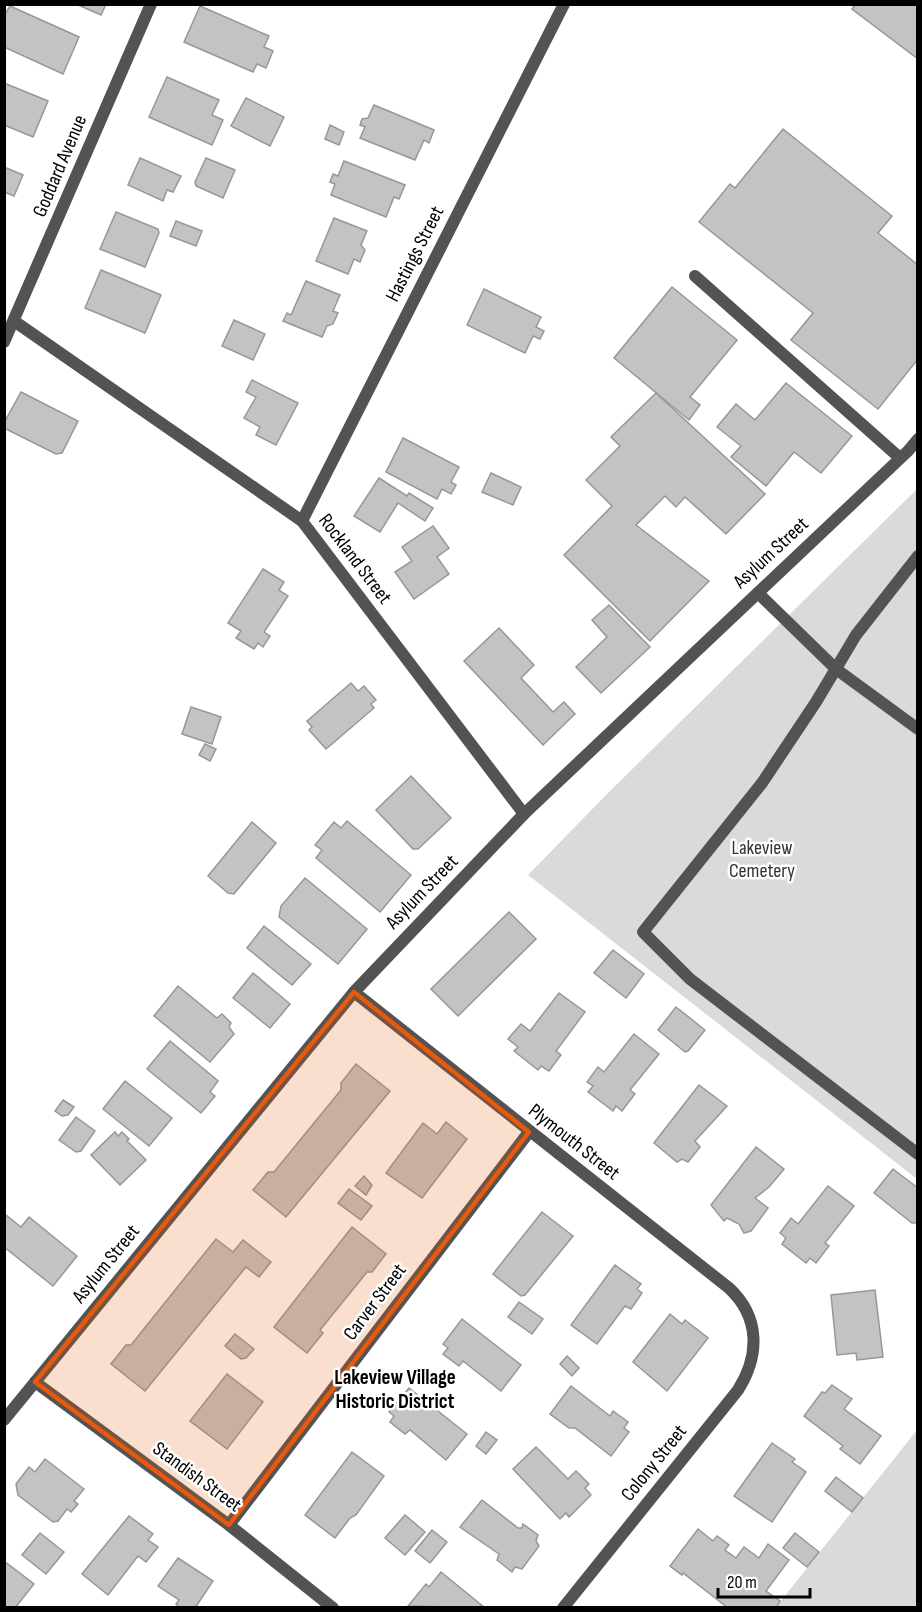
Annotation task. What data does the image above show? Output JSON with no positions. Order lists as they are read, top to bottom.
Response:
{
  "streets": {
    "street": [
      "Goddard Avenue",
      "Hastings Street",
      "Asylum Street",
      "Rockland Street",
      "Plymouth Street",
      "Carver Street",
      "Colony Street",
      "Standish Street"
    ]
  },
  "crossings": [
    ["Goddard Avenue", "Rockland Street"],
    ["Hastings Street", "Rockland Street"],
    ["Asylum Street", "Rockland Street"],
    ["Asylum Street", "Plymouth Street"],
    ["Asylum Street", "Standish Street"],
    ["Plymouth Street", "Carver Street"],
    ["Plymouth Street", "Colony Street"],
    ["Carver Street", "Standish Street"]
  ],
  "districts": ["Lakeview Village Historic District"],
  "parks": ["Lakeview Cemetery"],
  "scale_bar": "20 m"
}
